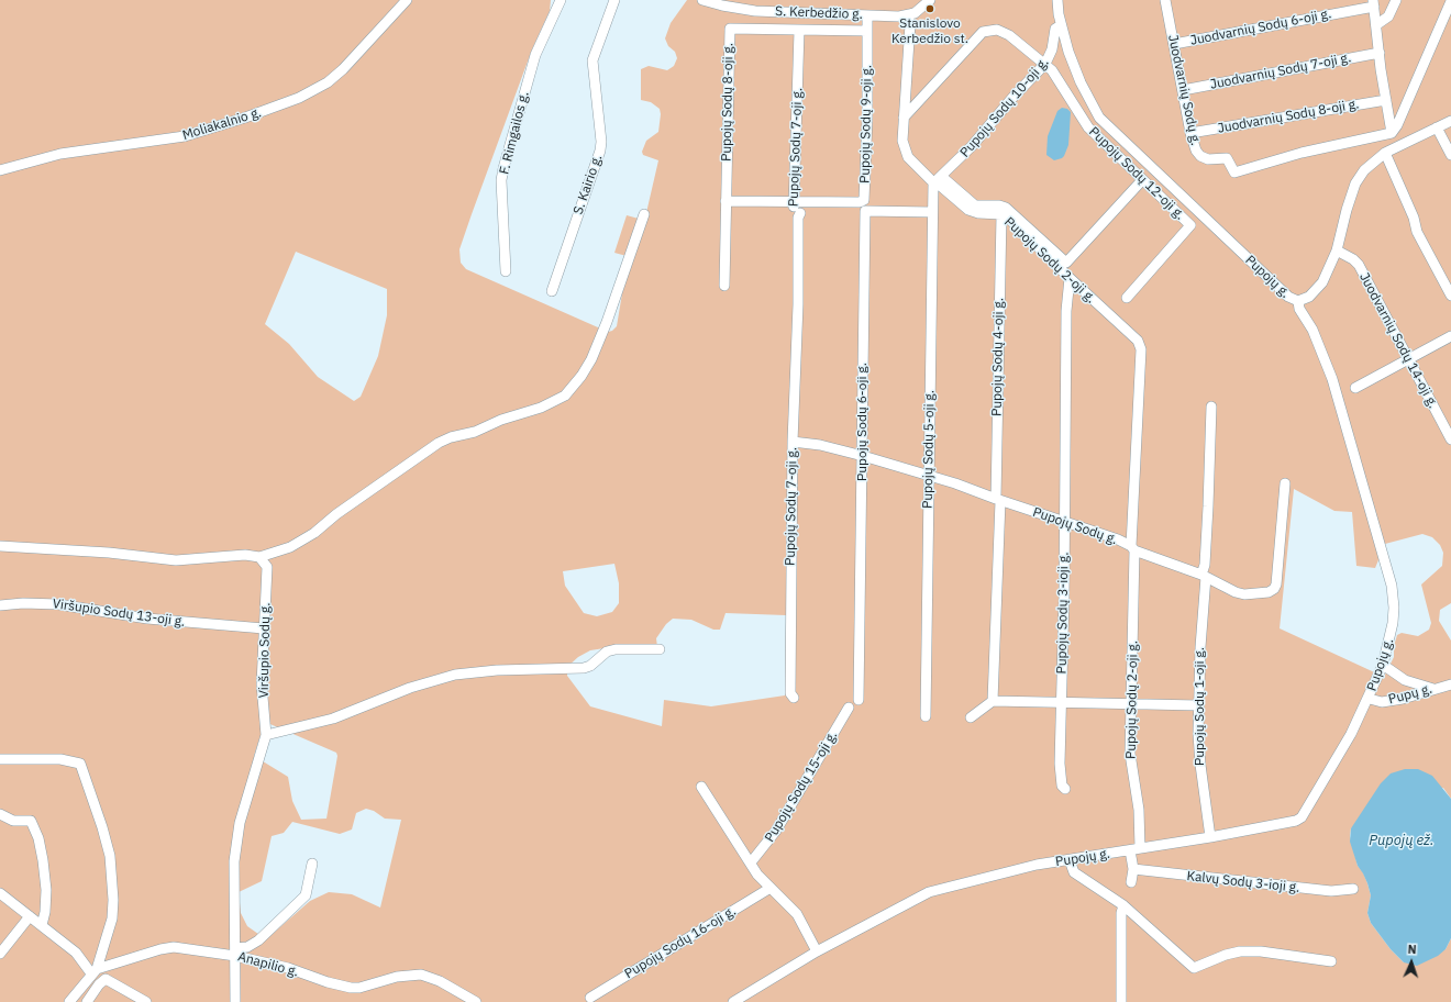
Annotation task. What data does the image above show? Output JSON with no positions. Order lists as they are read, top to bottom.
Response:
{
  "streets": {
    "street": [
      "S. Kerbedžio g.",
      "Juodvarnių Sodų 6-oji g.",
      "Juodvarnių Sodų 7-oji g.",
      "Juodvarnių Sodų g.",
      "Pupojų Sodų 8-oji g.",
      "Pupojų Sodų 10-oji g.",
      "Juodvarnių Sodų 8-oji g.",
      "Moliakalnio g.",
      "Pupojų Sodų 9-oji g.",
      "F. Rimgailos g.",
      "Pupojų Sodų 7-oji g.",
      "Pupojų Sodų 12-oji g.",
      "S. Kairio g.",
      "Pupojų Sodų 2-oji g.",
      "Pupojų g.",
      "Juodvarnių Sodų 14-oji g.",
      "Pupojų Sodų 4-oji g.",
      "Pupojų Sodų 6-oji g.",
      "Pupojų Sodų 5-oji g.",
      "Pupojų Sodų g.",
      "Viršupio Sodų 13-oji g.",
      "Pupojų Sodų 3-ioji g.",
      "Viršupio Sodų g.",
      "Pupų g.",
      "Pupojų Sodų 1-oji g.",
      "Pupojų Sodų 15-oji g.",
      "Kalvų Sodų 3-ioji g.",
      "Pupojų Sodų 16-oji g.",
      "Anapilio g."
    ]
  },
  "crossings": [
    ["S. Kerbedžio g.", "Pupojų Sodų 9-oji g."],
    ["S. Kerbedžio g.", "Pupojų Sodų 2-oji g."],
    ["Juodvarnių Sodų 6-oji g.", "Juodvarnių Sodų g."],
    ["Juodvarnių Sodų 7-oji g.", "Juodvarnių Sodų g."],
    ["Juodvarnių Sodų g.", "Juodvarnių Sodų 8-oji g."],
    ["Pupojų Sodų 8-oji g.", "Pupojų Sodų 9-oji g."],
    ["Pupojų Sodų 8-oji g.", "Pupojų Sodų 7-oji g."],
    ["Pupojų Sodų 10-oji g.", "Pupojų Sodų 12-oji g."],
    ["Pupojų Sodų 10-oji g.", "Pupojų Sodų 2-oji g."],
    ["Pupojų Sodų 10-oji g.", "Pupojų g."],
    ["Pupojų Sodų 10-oji g.", "Pupojų Sodų 5-oji g."],
    ["Pupojų Sodų 9-oji g.", "Pupojų Sodų 7-oji g."],
    ["Pupojų Sodų 7-oji g.", "Pupojų Sodų g."],
    ["Pupojų Sodų 12-oji g.", "Pupojų Sodų 2-oji g."],
    ["Pupojų Sodų 2-oji g.", "Pupojų g."],
    ["Pupojų Sodų 2-oji g.", "Pupojų Sodų 4-oji g."],
    ["Pupojų Sodų 2-oji g.", "Pupojų Sodų 5-oji g."],
    ["Pupojų Sodų 2-oji g.", "Pupojų Sodų g."],
    ["Pupojų Sodų 2-oji g.", "Pupojų Sodų 3-ioji g."],
    ["Pupojų Sodų 2-oji g.", "Kalvų Sodų 3-ioji g."],
    ["Pupojų g.", "Pupų g."],
    ["Pupojų g.", "Pupojų Sodų 1-oji g."],
    ["Pupojų Sodų 4-oji g.", "Pupojų Sodų g."],
    ["Pupojų Sodų 6-oji g.", "Pupojų Sodų 5-oji g."],
    ["Pupojų Sodų 6-oji g.", "Pupojų Sodų g."],
    ["Pupojų Sodų 5-oji g.", "Pupojų Sodų g."],
    ["Pupojų Sodų g.", "Pupojų Sodų 3-ioji g."],
    ["Pupojų Sodų g.", "Pupojų Sodų 1-oji g."],
    ["Viršupio Sodų 13-oji g.", "Viršupio Sodų g."],
    ["Viršupio Sodų g.", "Anapilio g."]
  ],
  "water": ["Pupojų ež."],
  "places": ["Stanislovo Kerbedžio st."],
  "north": "top"
}
